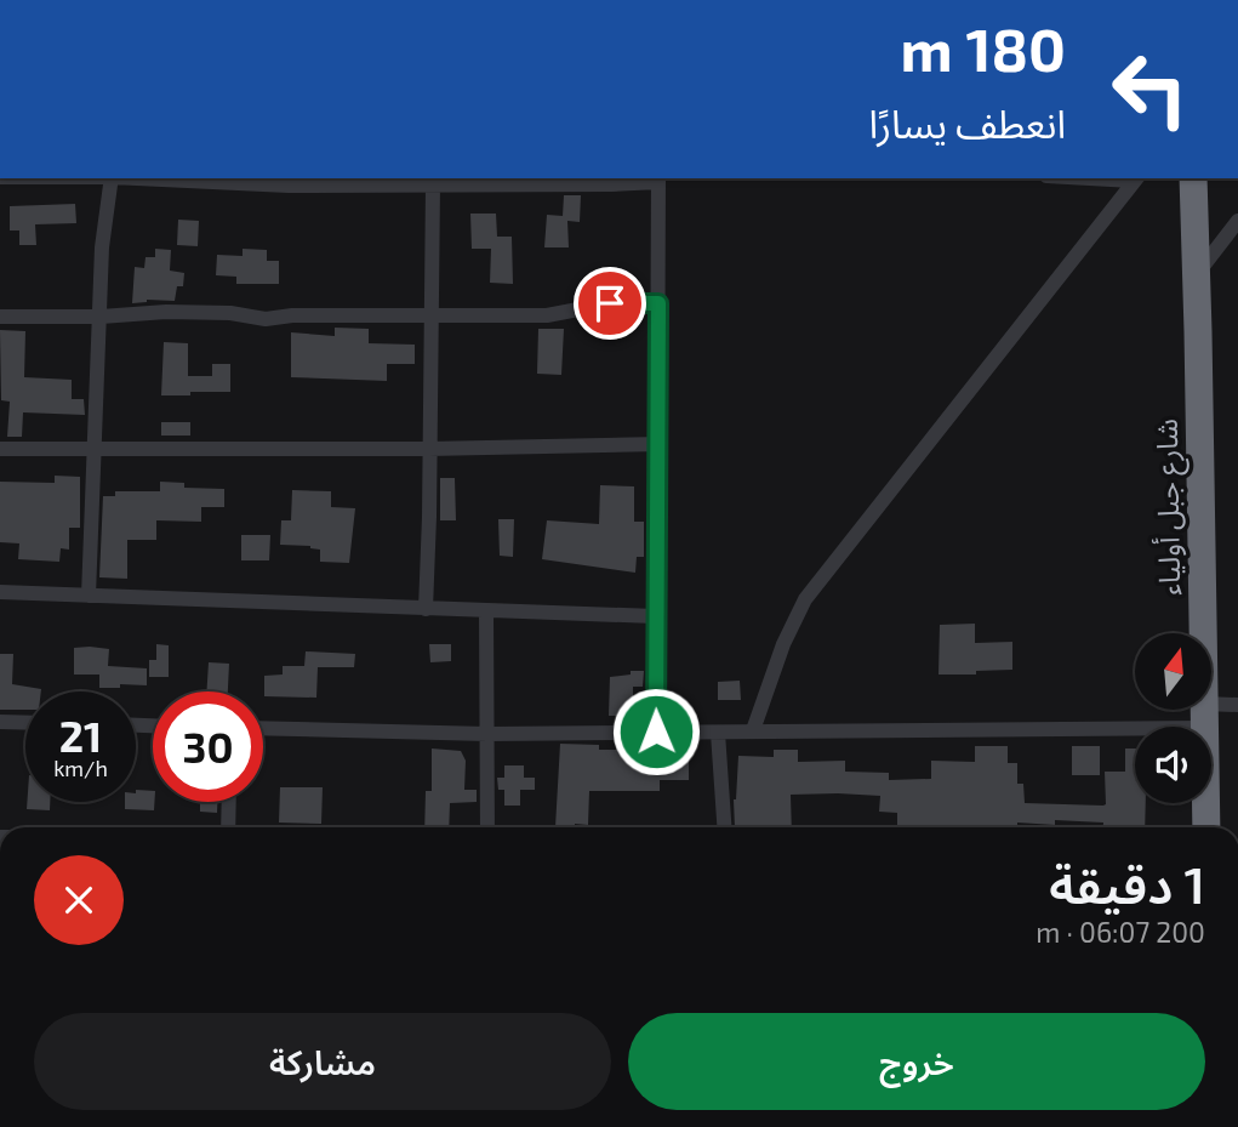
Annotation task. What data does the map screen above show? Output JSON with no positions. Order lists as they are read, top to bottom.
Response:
{
  "streets": {
    "highway": ["شارع جبل أولياء"]
  },
  "north": "top",
  "page": {
    "turn": ["180 m", "انعطف يسارًا"],
    "speed": "21 km/h",
    "limit": "30",
    "heading": ["1 دقيقة", "200 m · 06:07"],
    "buttons": ["خروج", "مشاركة"]
  }
}
